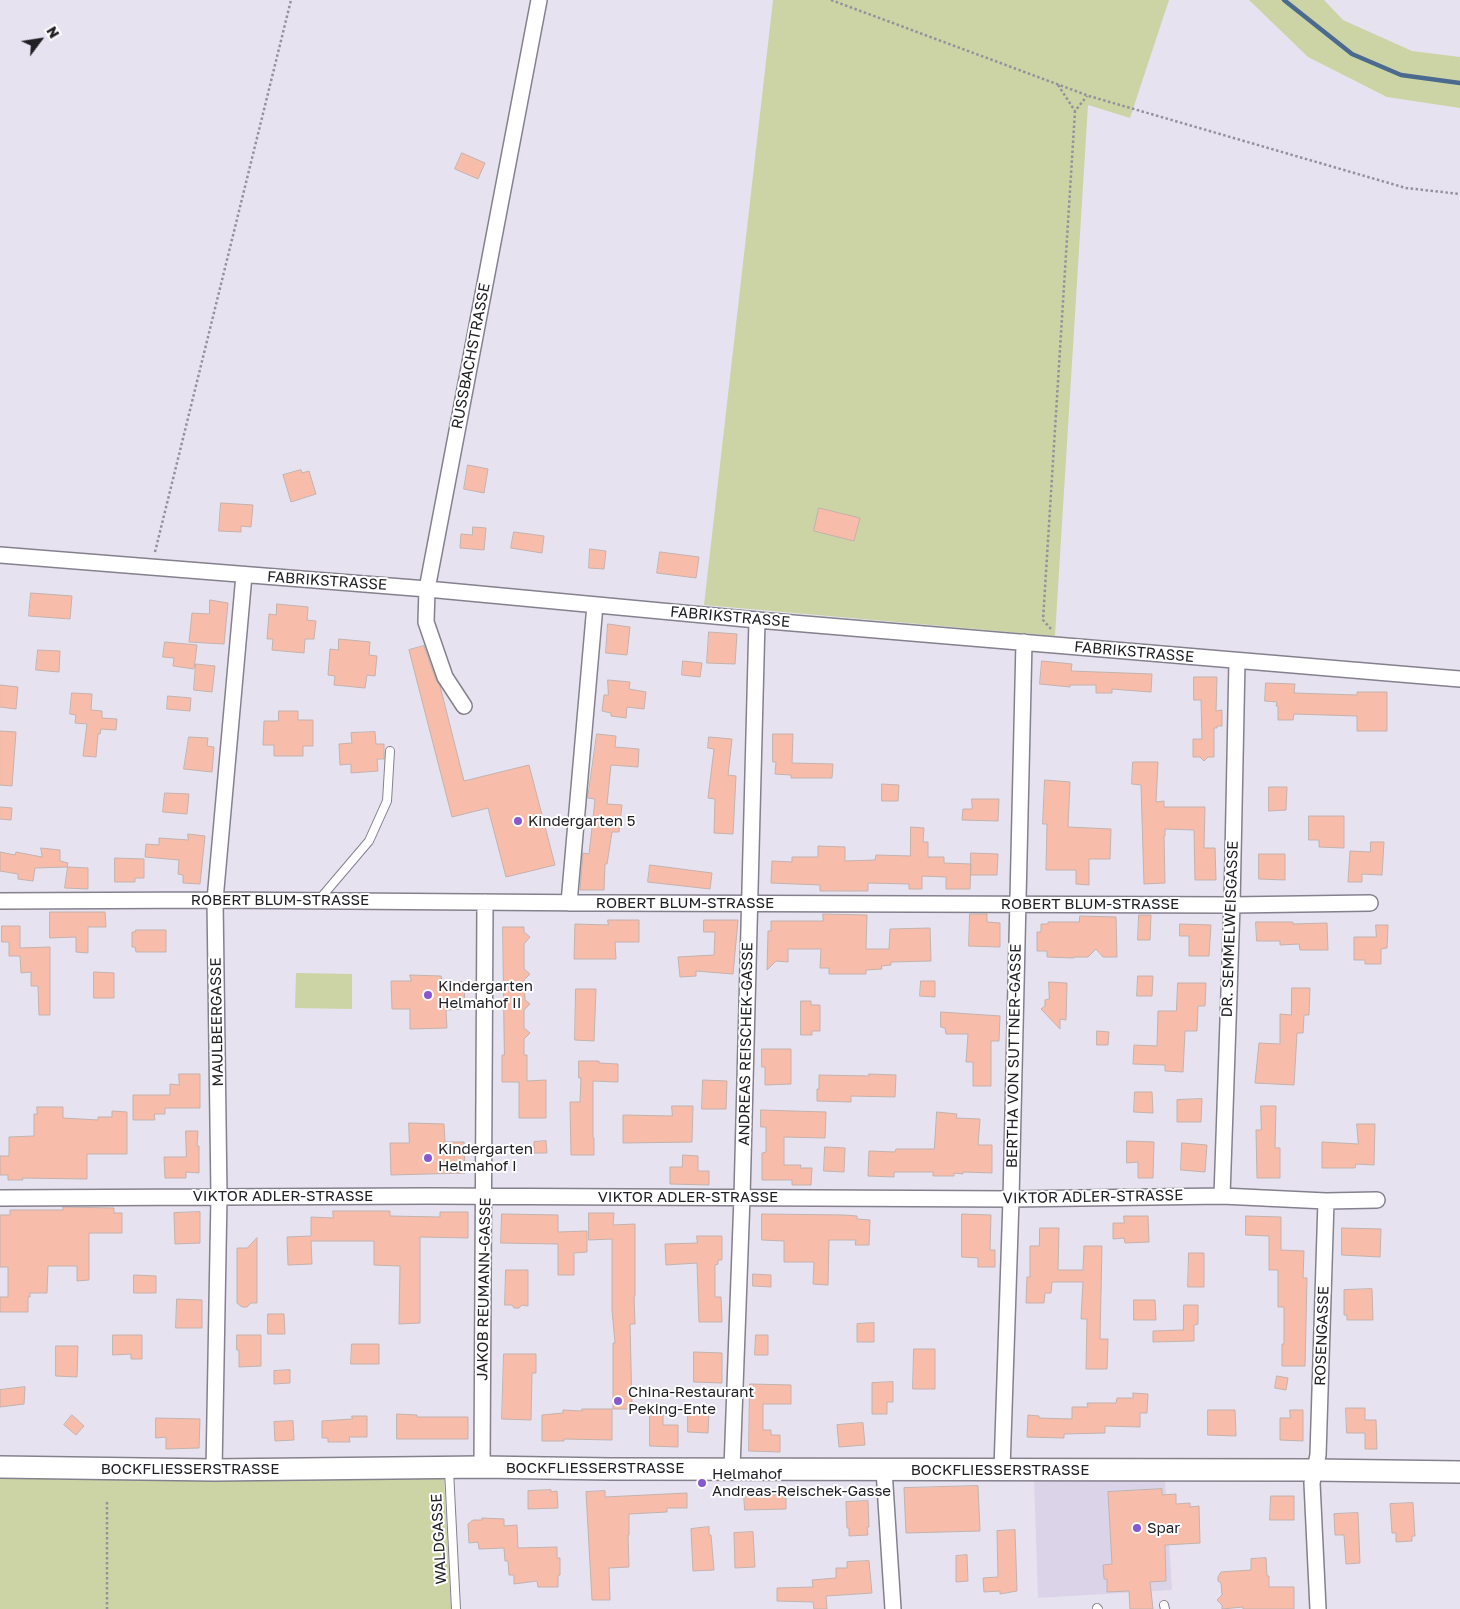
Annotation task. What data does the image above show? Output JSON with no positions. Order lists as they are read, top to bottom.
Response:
{
  "streets": {
    "main road": ["BOCKFLIESSERSTRASSE"],
    "street": [
      "RUSSBACHSTRASSE",
      "FABRIKSTRASSE",
      "ROBERT BLUM-STRASSE",
      "DR. SEMMELWEISGASSE",
      "MAULBEERGASSE",
      "ANDREAS REISCHEK-GASSE",
      "BERTHA VON SUTTNER-GASSE",
      "VIKTOR ADLER-STRASSE",
      "JAKOB REUMANN-GASSE",
      "ROSENGASSE"
    ],
    "lane": ["WALDGASSE"]
  },
  "crossings": [
    ["RUSSBACHSTRASSE", "FABRIKSTRASSE"],
    ["FABRIKSTRASSE", "DR. SEMMELWEISGASSE"],
    ["FABRIKSTRASSE", "MAULBEERGASSE"],
    ["FABRIKSTRASSE", "ANDREAS REISCHEK-GASSE"],
    ["FABRIKSTRASSE", "BERTHA VON SUTTNER-GASSE"],
    ["ROBERT BLUM-STRASSE", "DR. SEMMELWEISGASSE"],
    ["ROBERT BLUM-STRASSE", "MAULBEERGASSE"],
    ["ROBERT BLUM-STRASSE", "ANDREAS REISCHEK-GASSE"],
    ["ROBERT BLUM-STRASSE", "BERTHA VON SUTTNER-GASSE"],
    ["ROBERT BLUM-STRASSE", "JAKOB REUMANN-GASSE"],
    ["DR. SEMMELWEISGASSE", "VIKTOR ADLER-STRASSE"],
    ["MAULBEERGASSE", "VIKTOR ADLER-STRASSE"],
    ["MAULBEERGASSE", "BOCKFLIESSERSTRASSE"],
    ["ANDREAS REISCHEK-GASSE", "VIKTOR ADLER-STRASSE"],
    ["ANDREAS REISCHEK-GASSE", "BOCKFLIESSERSTRASSE"],
    ["BERTHA VON SUTTNER-GASSE", "VIKTOR ADLER-STRASSE"],
    ["BERTHA VON SUTTNER-GASSE", "BOCKFLIESSERSTRASSE"],
    ["VIKTOR ADLER-STRASSE", "JAKOB REUMANN-GASSE"],
    ["VIKTOR ADLER-STRASSE", "ROSENGASSE"],
    ["JAKOB REUMANN-GASSE", "BOCKFLIESSERSTRASSE"],
    ["ROSENGASSE", "BOCKFLIESSERSTRASSE"],
    ["BOCKFLIESSERSTRASSE", "WALDGASSE"]
  ],
  "places": [
    "Kindergarten 5",
    "Kindergarten Helmahof II",
    "Kindergarten Helmahof I",
    "China-Restaurant Peking-Ente",
    "Helmahof Andreas-Reischek-Gasse",
    "Spar"
  ],
  "north": "top right"
}
